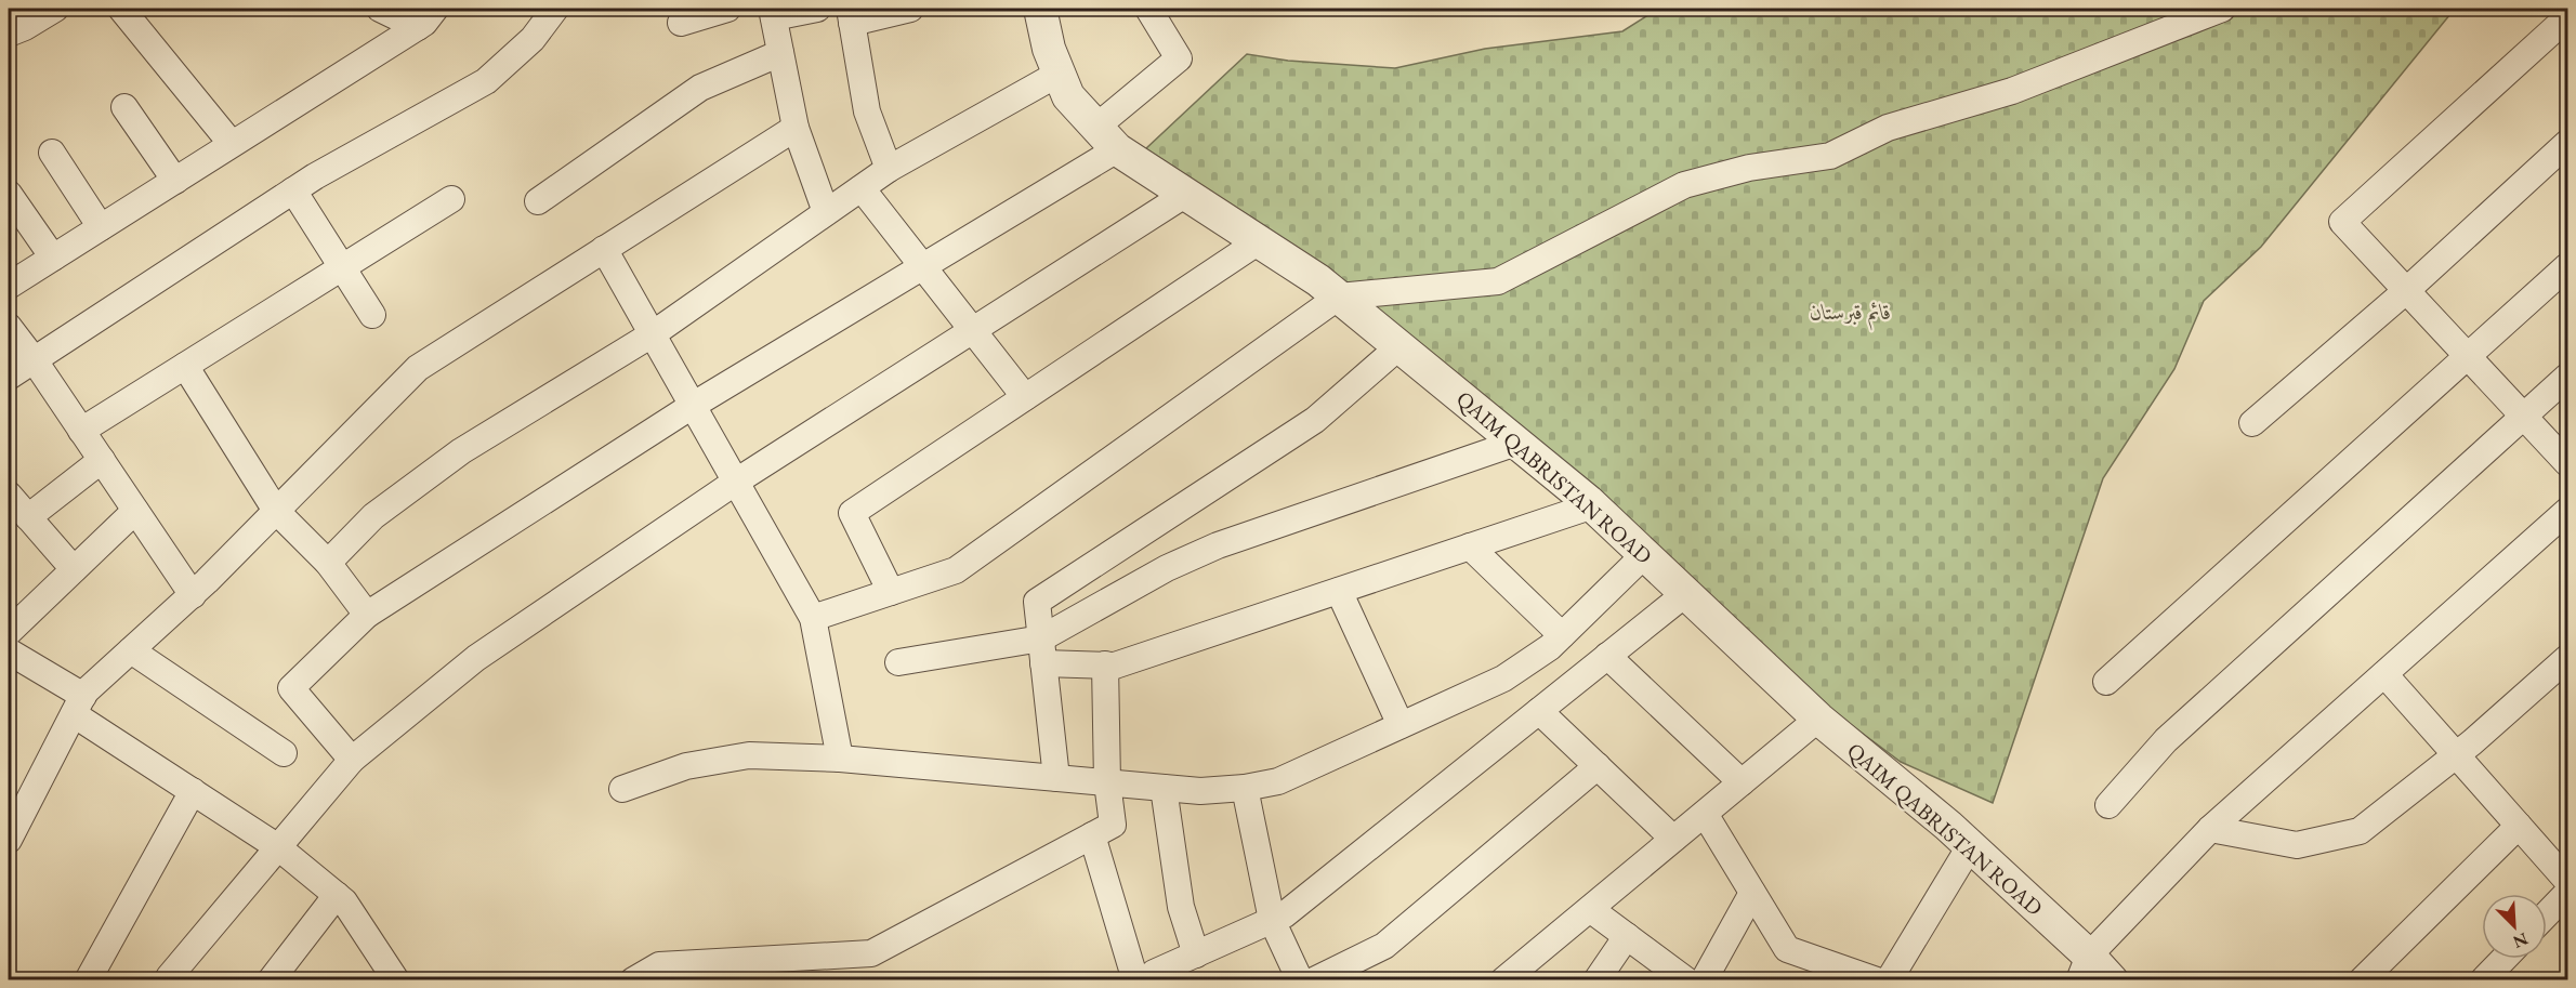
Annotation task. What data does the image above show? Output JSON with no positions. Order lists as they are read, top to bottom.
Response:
{
  "streets": {
    "street": ["QAIM QABRISTAN ROAD"]
  },
  "parks": ["قائم قبرستان"],
  "north": "bottom right"
}
